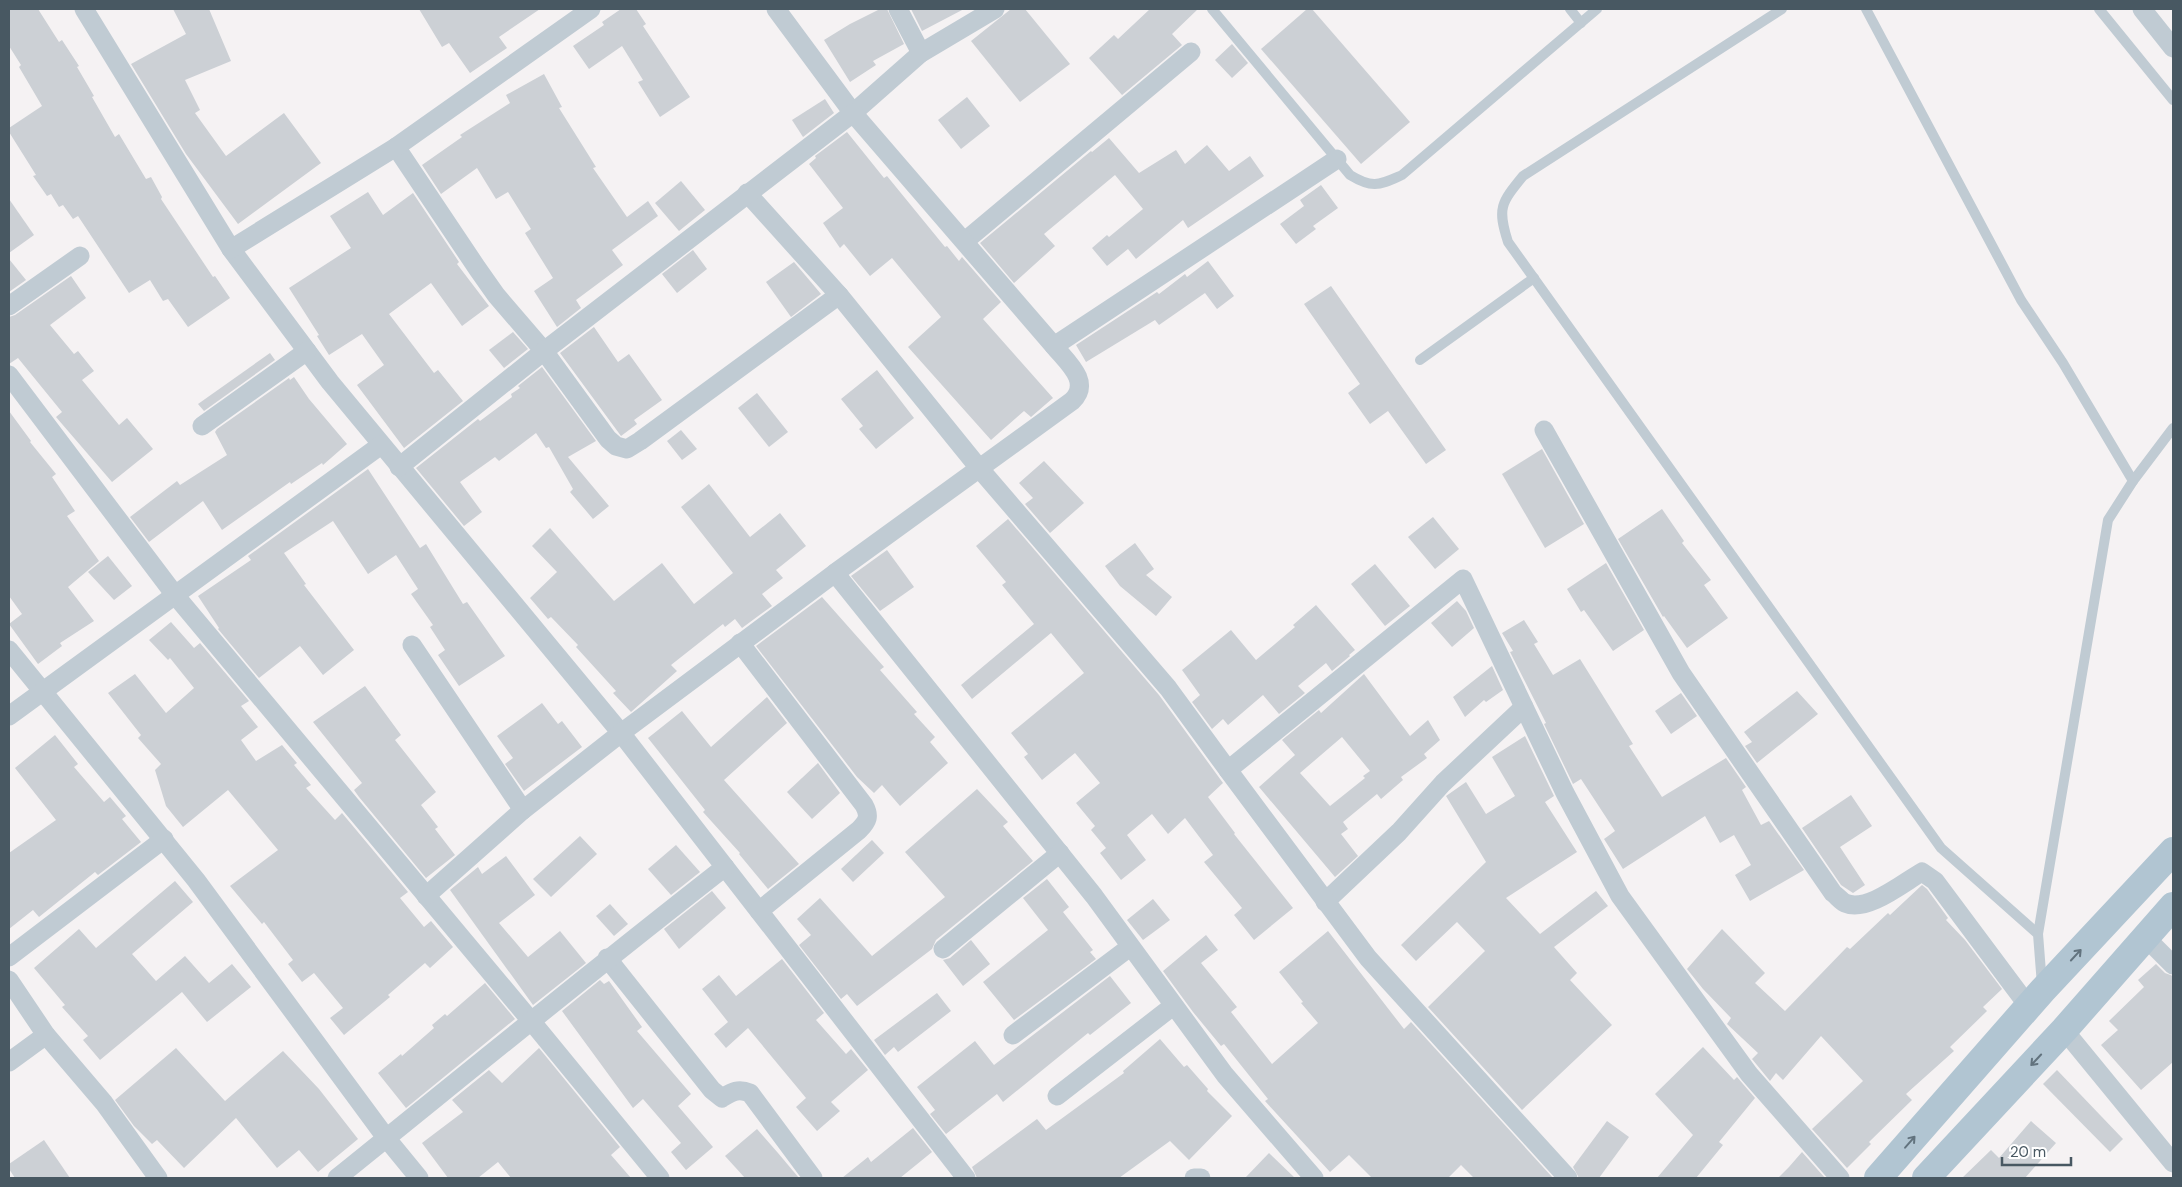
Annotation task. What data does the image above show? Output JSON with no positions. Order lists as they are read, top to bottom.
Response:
{
  "scale_bar": "20 m"
}
